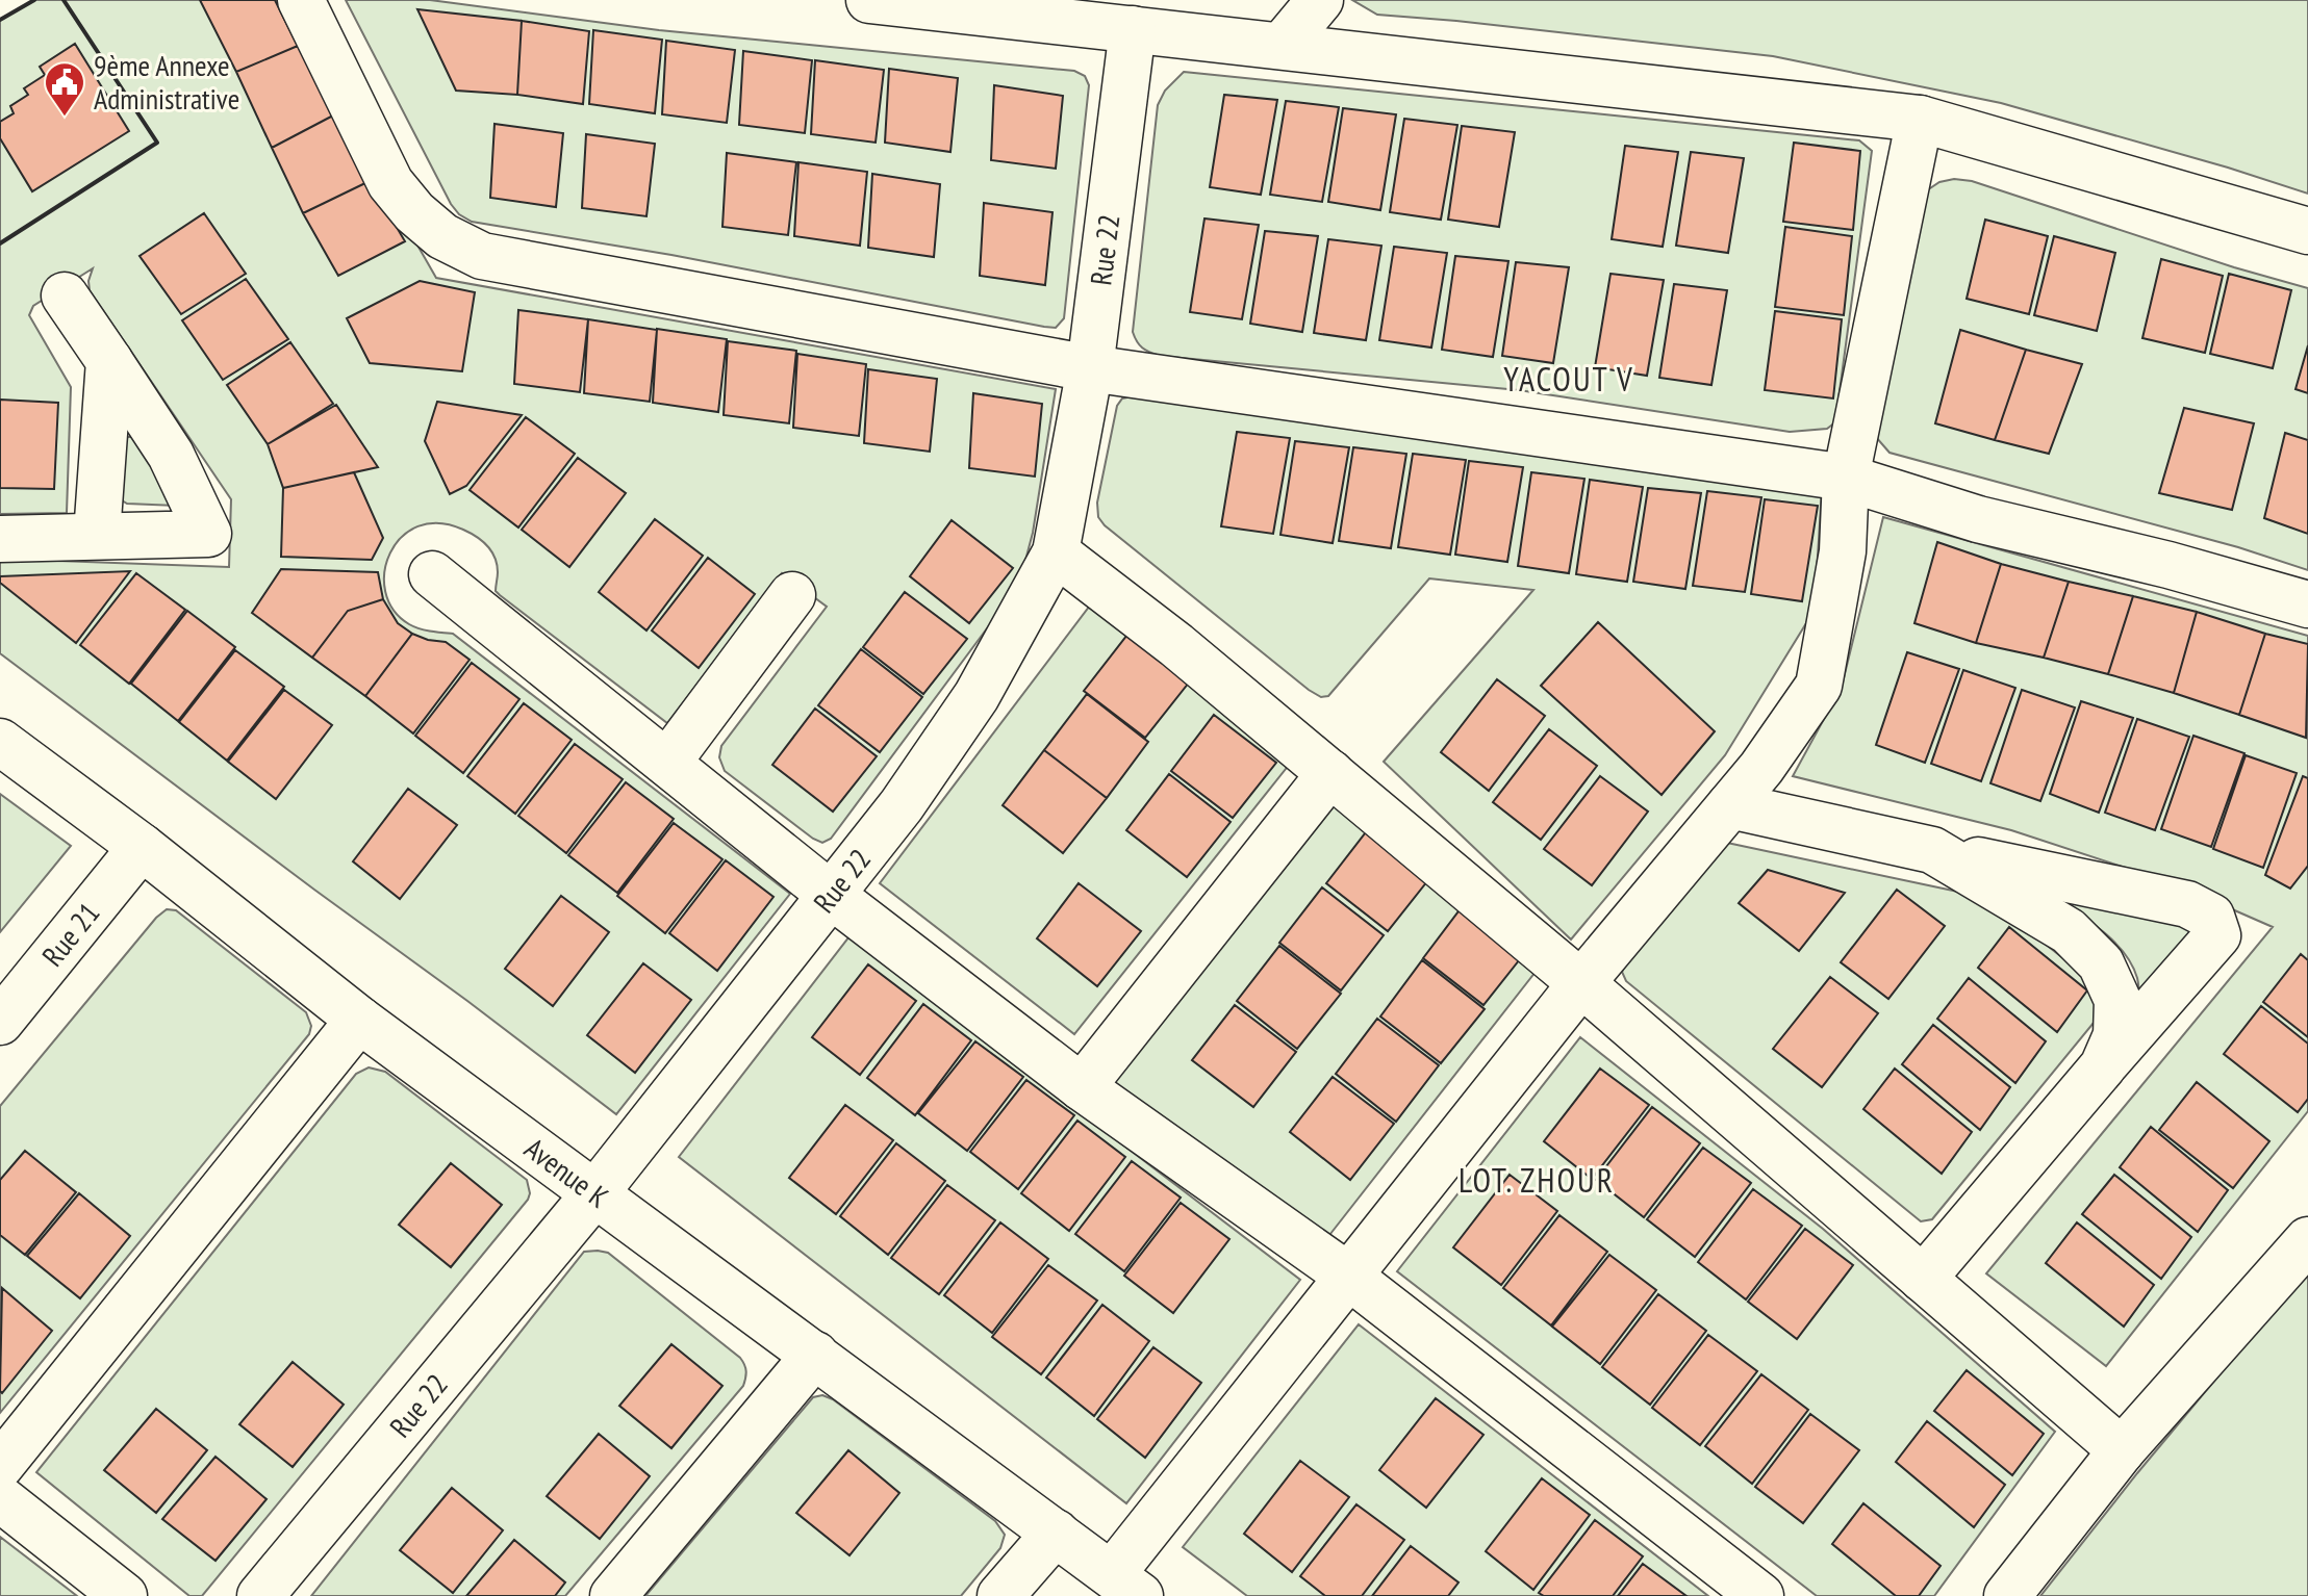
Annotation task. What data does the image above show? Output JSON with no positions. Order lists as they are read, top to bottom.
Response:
{
  "streets": {
    "street": ["Rue 22", "Rue 21", "Avenue K"]
  },
  "crossings": [
    ["Rue 22", "Avenue K"],
    ["Rue 21", "Avenue K"]
  ],
  "districts": ["YACOUT V", "LOT. ZHOUR"],
  "places": {
    "public building": ["9ème Annexe Administrative"]
  }
}
